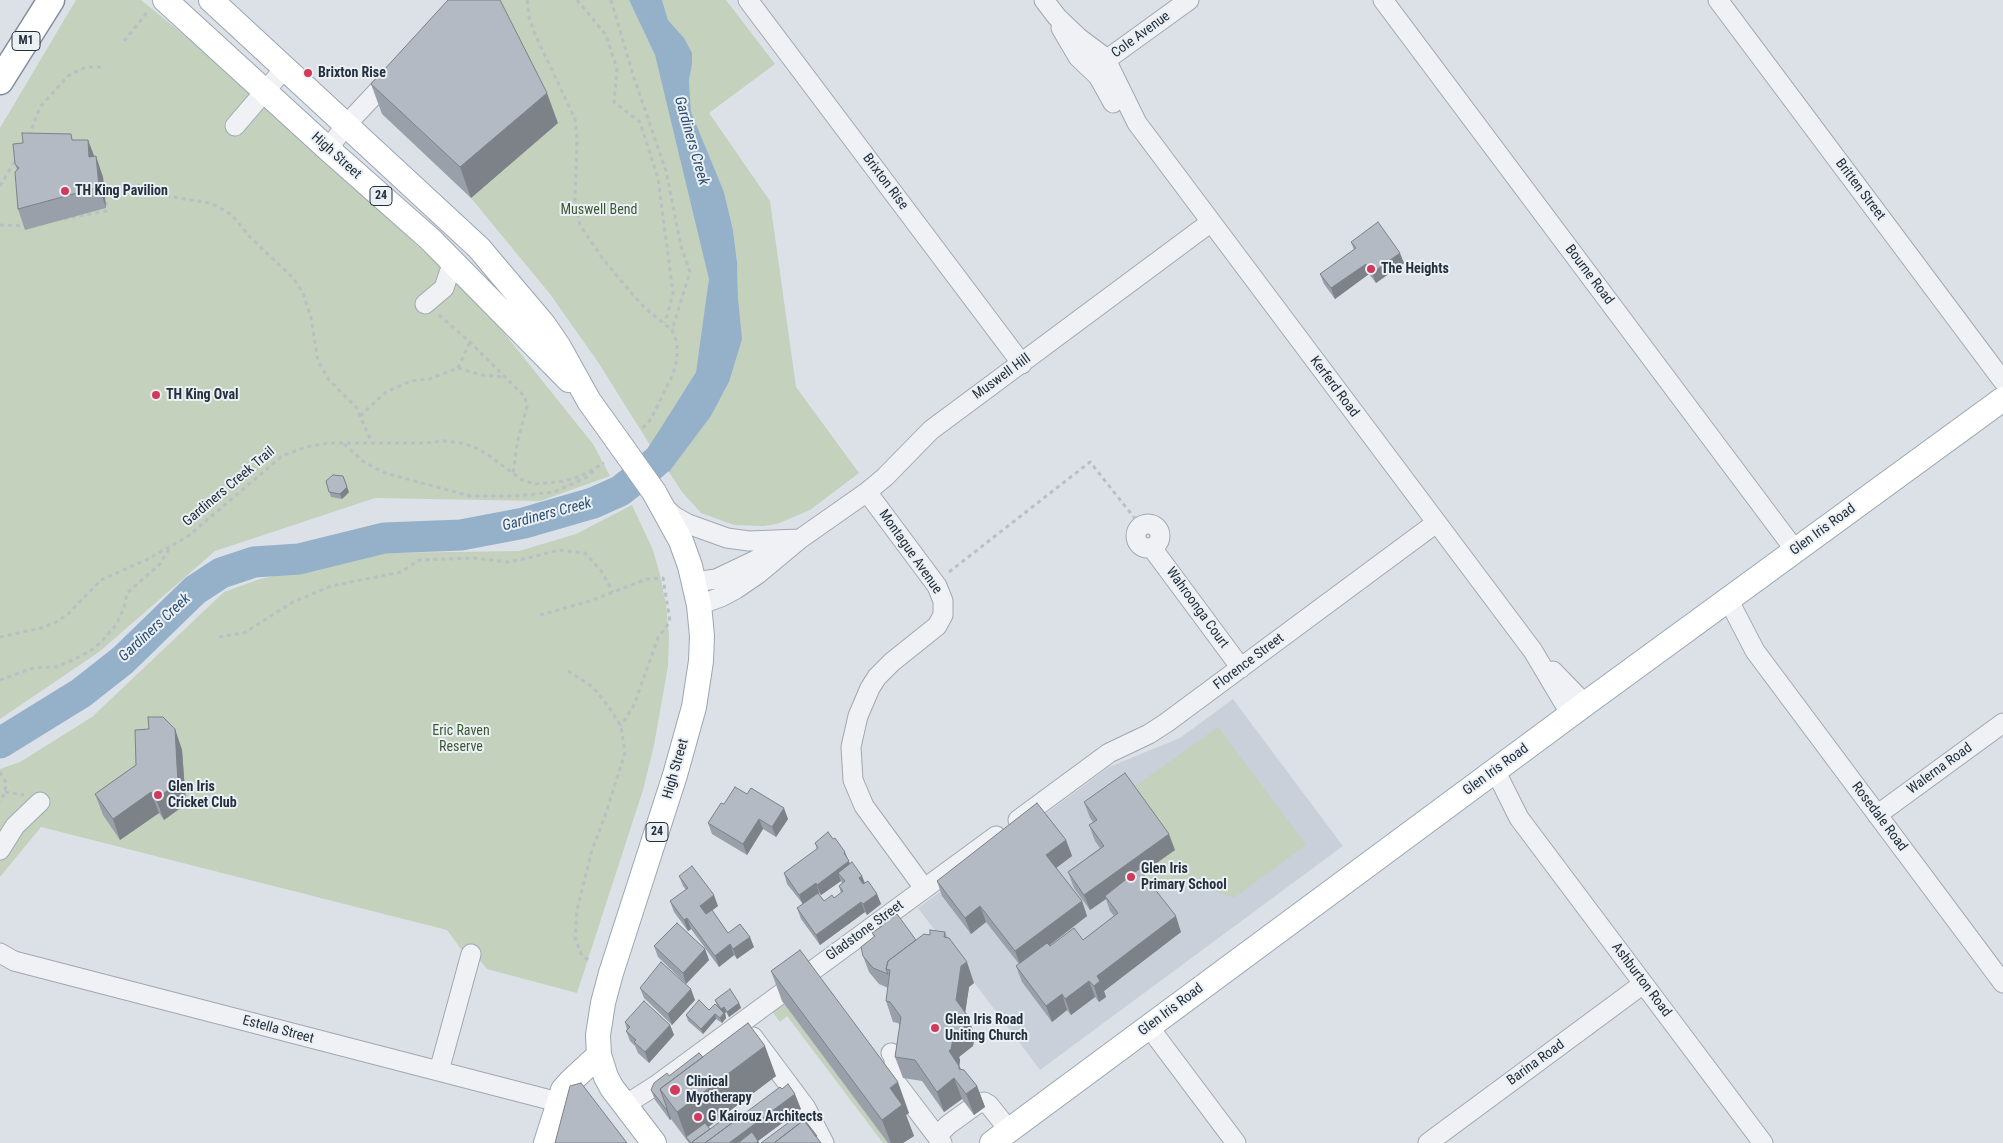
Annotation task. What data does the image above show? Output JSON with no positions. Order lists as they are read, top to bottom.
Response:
{
  "streets": {
    "highway": ["M1"],
    "main road": ["High Street", "24", "Glen Iris Road"],
    "street": [
      "Cole Avenue",
      "Brixton Rise",
      "Britten Street",
      "Bourne Road",
      "Muswell Hill",
      "Kerferd Road",
      "Montague Avenue",
      "Wahroonga Court",
      "Florence Street",
      "Walerna Road",
      "Rosedale Road",
      "Gladstone Street",
      "Ashburton Road",
      "Estella Street",
      "Barina Road"
    ],
    "path": ["Gardiners Creek Trail"]
  },
  "crossings": [
    ["Cole Avenue", "Kerferd Road"],
    ["High Street", "Muswell Hill"],
    ["High Street", "Gladstone Street"],
    ["Brixton Rise", "Muswell Hill"],
    ["Bourne Road", "Glen Iris Road"],
    ["Muswell Hill", "Kerferd Road"],
    ["Muswell Hill", "Montague Avenue"],
    ["Kerferd Road", "Glen Iris Road"],
    ["Kerferd Road", "Florence Street"],
    ["Glen Iris Road", "Rosedale Road"],
    ["Glen Iris Road", "Ashburton Road"],
    ["Montague Avenue", "Gladstone Street"],
    ["Wahroonga Court", "Florence Street"],
    ["Florence Street", "Gladstone Street"],
    ["Walerna Road", "Rosedale Road"],
    ["Ashburton Road", "Barina Road"]
  ],
  "water": ["Gardiners Creek"],
  "parks": ["Muswell Bend", "Eric Raven Reserve"],
  "places": [
    "Brixton Rise",
    "TH King Pavilion",
    "The Heights",
    "TH King Oval",
    "Glen Iris Cricket Club",
    "Glen Iris Primary School",
    "Glen Iris Road Uniting Church",
    "Clinical Myotherapy",
    "G Kairouz Architects"
  ]
}
